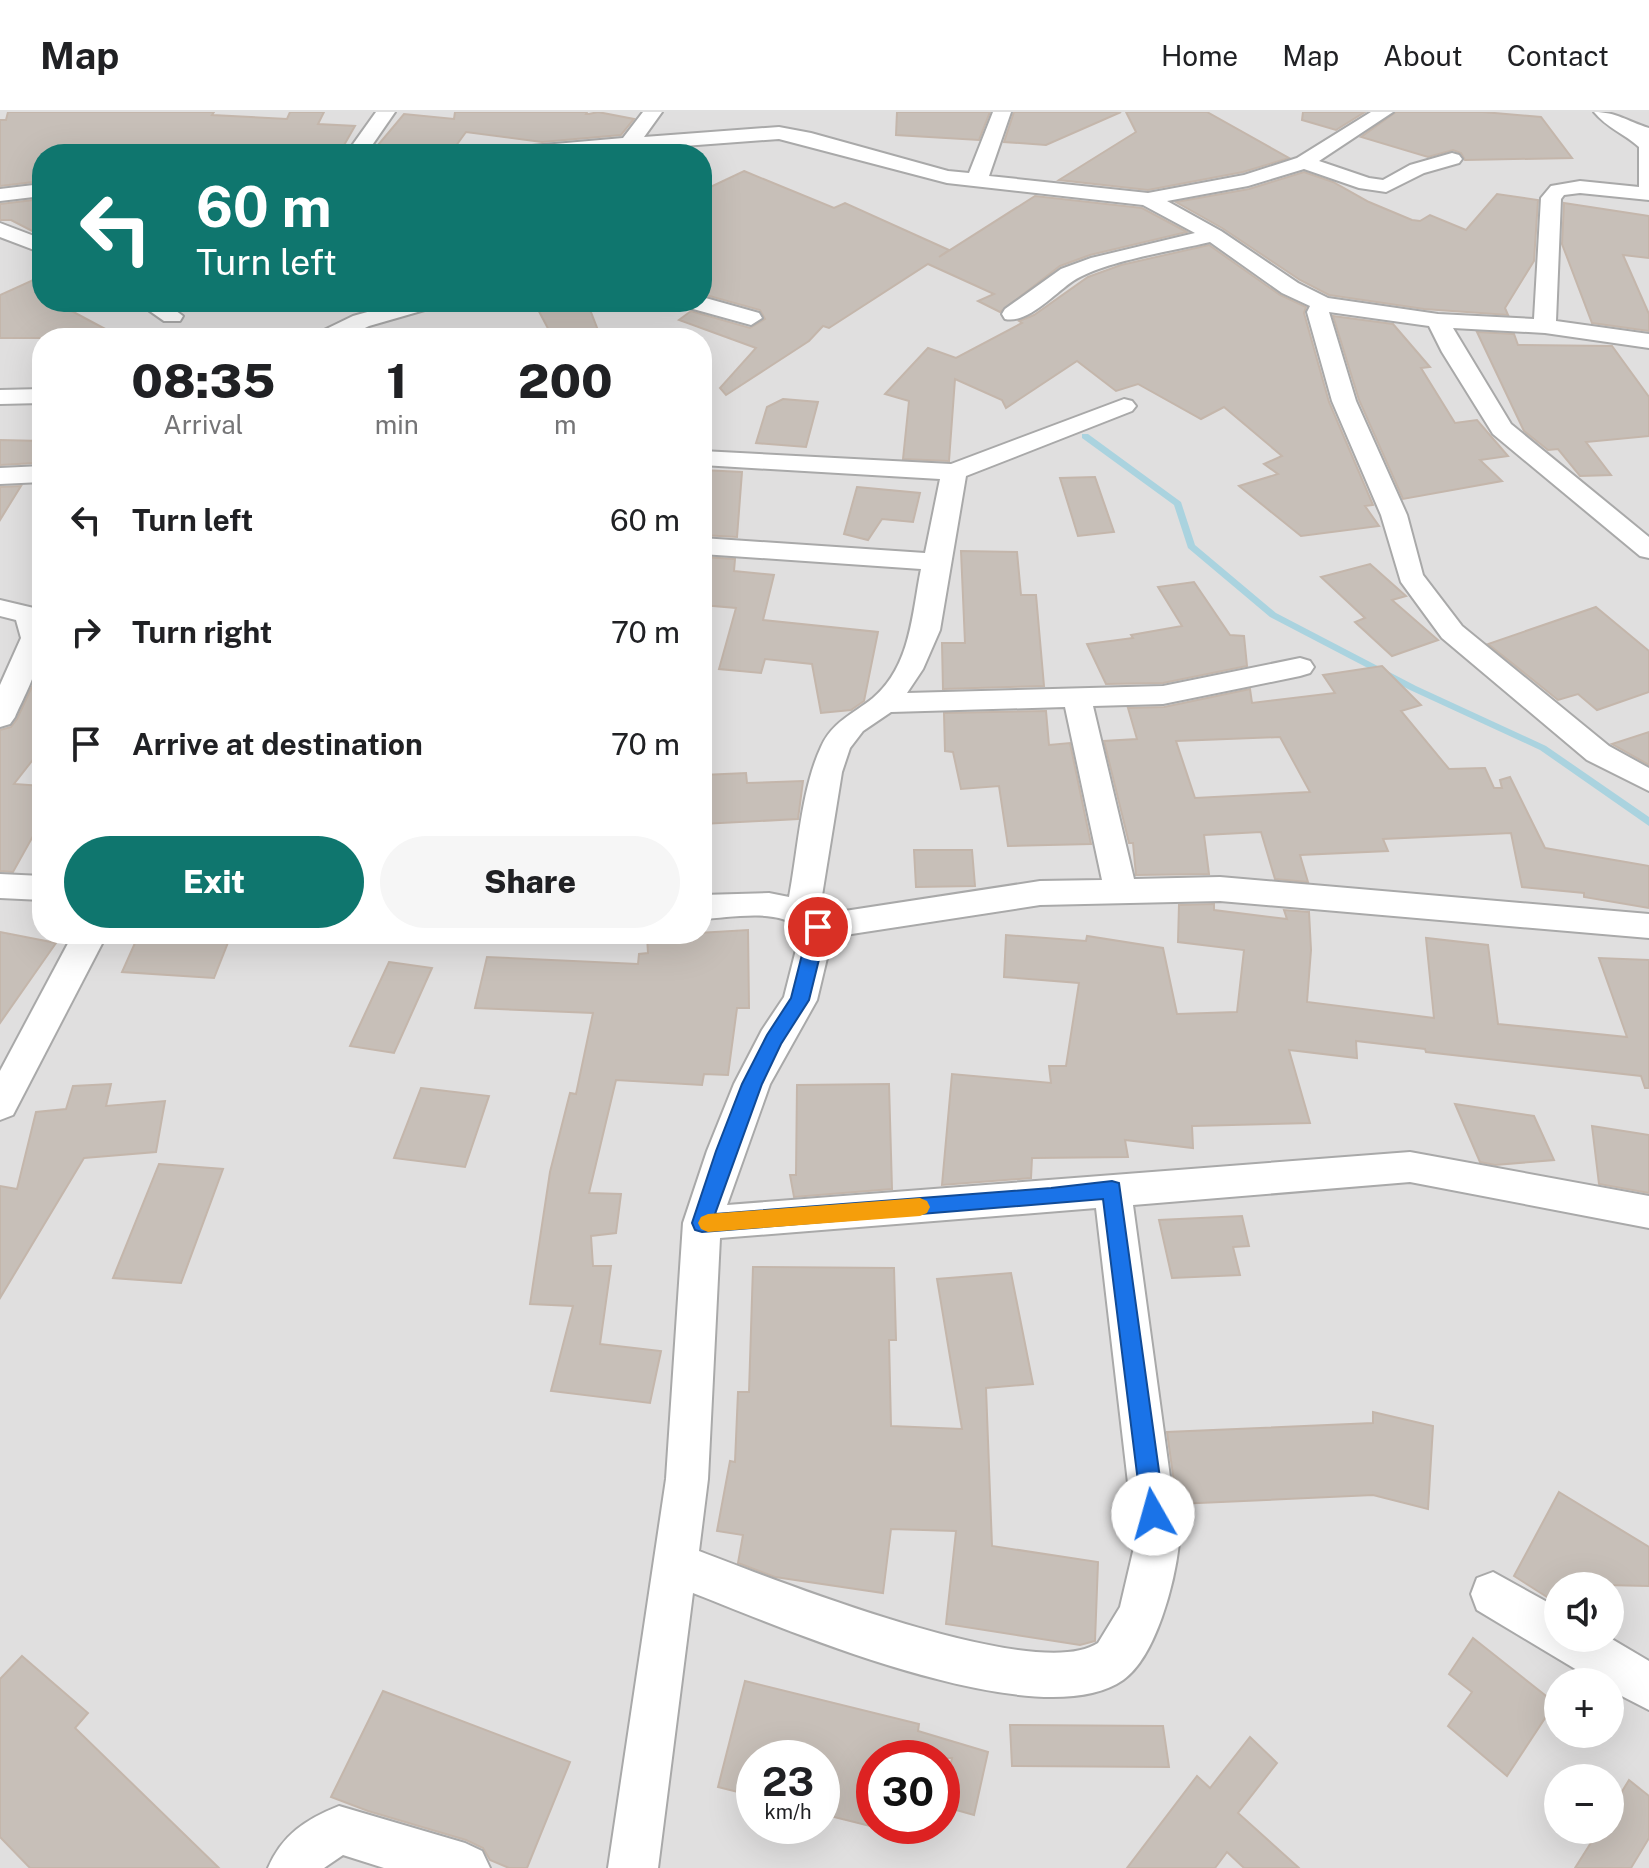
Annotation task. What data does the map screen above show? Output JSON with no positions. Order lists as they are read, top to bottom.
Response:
{
  "page": {
    "header": "Map",
    "nav": [
      "Home",
      "Map",
      "About",
      "Contact"
    ],
    "turn": ["60 m", "Turn left"],
    "eta": [
      "08:35",
      "Arrival",
      "1",
      "min",
      "200",
      "m"
    ],
    "list": [
      {
        "name": "Turn left",
        "value": "60 m"
      },
      {
        "name": "Turn right",
        "value": "70 m"
      },
      {
        "name": "Arrive at destination",
        "value": "70 m"
      }
    ],
    "buttons": ["Exit", "Share"],
    "map_buttons": ["+", "−"],
    "speed": "23 km/h",
    "limit": "30"
  }
}
